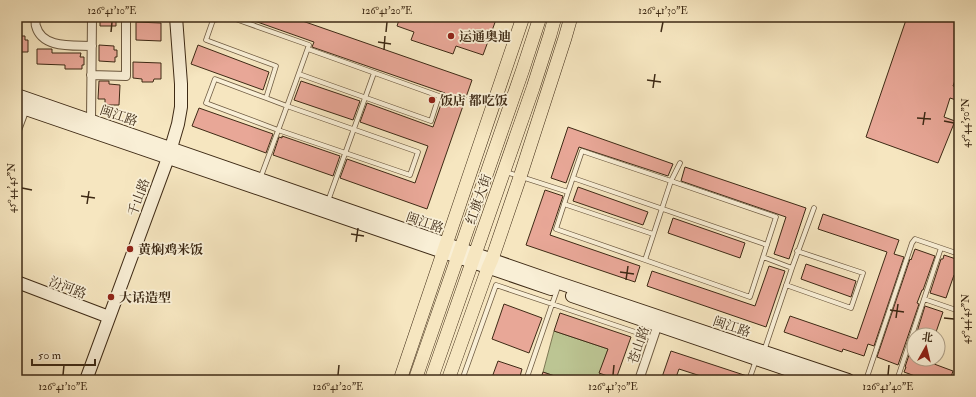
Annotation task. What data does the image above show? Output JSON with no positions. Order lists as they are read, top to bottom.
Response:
{
  "streets": {
    "main road": [
      "闽江路",
      "千山路",
      "红旗大街",
      "汾河路"
    ],
    "street": ["苍山路"]
  },
  "crossings": [
    ["闽江路", "千山路"],
    ["闽江路", "红旗大街"],
    ["闽江路", "苍山路"],
    ["千山路", "汾河路"]
  ],
  "places": [
    "运通奥迪",
    "饭店 都吃饭",
    "黄焖鸡米饭",
    "大话造型"
  ],
  "scale_bar": "50 m",
  "north": "top",
  "coordinates": [
    "126°41'10\"E",
    "126°41'20\"E",
    "126°41'30\"E",
    "45°44'50\"N",
    "45°44'45\"N",
    "126°41'40\"E"
  ]
}
